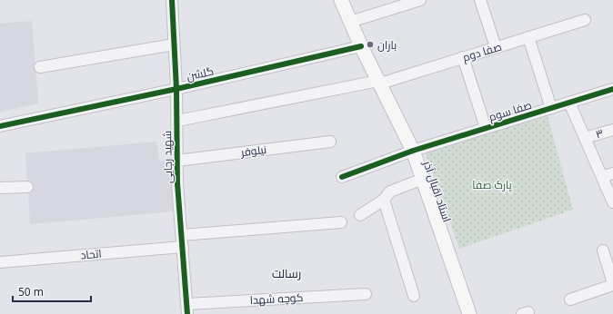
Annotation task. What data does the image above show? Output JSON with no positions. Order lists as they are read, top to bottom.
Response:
{
  "streets": {
    "main road": ["استاد اقبال آذر"],
    "street": [
      "صفا دوم",
      "گلشن",
      "صفا سوم",
      "۳",
      "نیلوفر",
      "شهید رجایی",
      "اتحاد",
      "کوچه شهدا"
    ]
  },
  "crossings": [
    ["صفا دوم", "شهید رجایی"],
    ["صفا دوم", "استاد اقبال آذر"],
    ["گلشن", "شهید رجایی"],
    ["گلشن", "استاد اقبال آذر"],
    ["صفا سوم", "استاد اقبال آذر"],
    ["نیلوفر", "شهید رجایی"],
    ["شهید رجایی", "اتحاد"],
    ["شهید رجایی", "کوچه شهدا"]
  ],
  "districts": ["رسالت"],
  "parks": ["پارک صفا"],
  "places": ["باران"],
  "scale_bar": "50 m"
}
